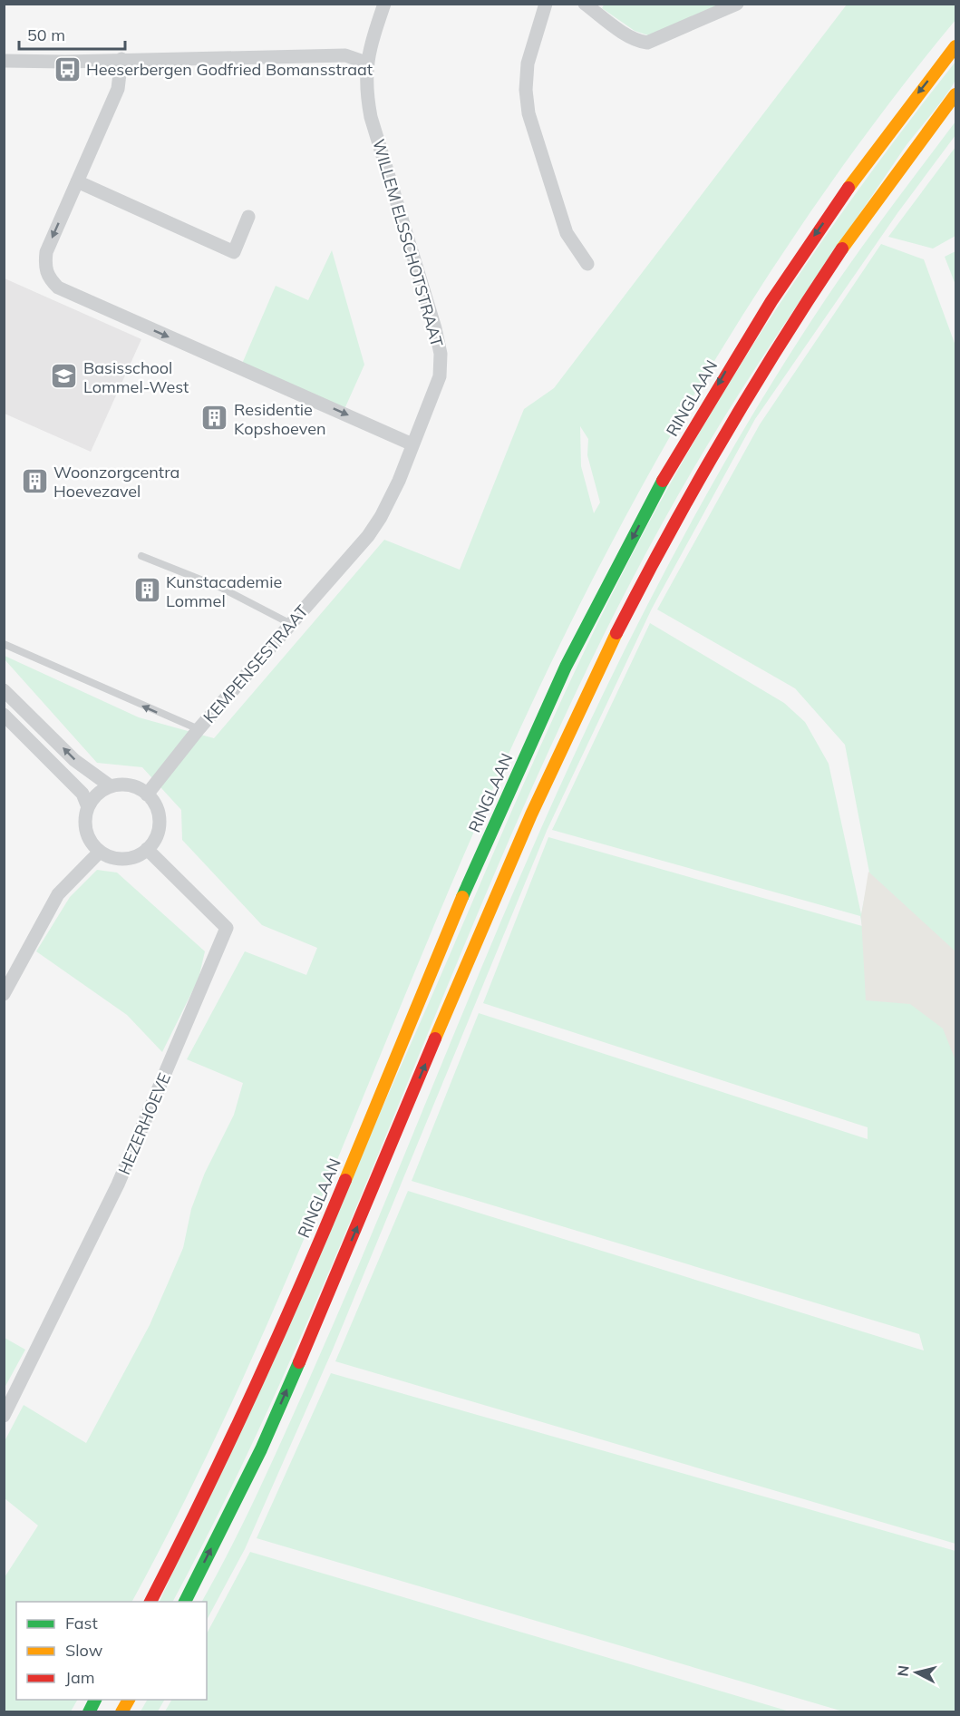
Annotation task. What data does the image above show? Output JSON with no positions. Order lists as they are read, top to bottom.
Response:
{
  "streets": {
    "main road": ["RINGLAAN"],
    "street": ["WILLEM ELSSCHOTSTRAAT", "KEMPENSESTRAAT", "HEZERHOEVE"]
  },
  "crossings": [
    ["WILLEM ELSSCHOTSTRAAT", "KEMPENSESTRAAT"],
    ["KEMPENSESTRAAT", "HEZERHOEVE"]
  ],
  "places": {
    "bus stop": ["Heeserbergen Godfried Bomansstraat"],
    "school or university": ["Basisschool Lommel-West"],
    "building": ["Residentie Kopshoeven", "Woonzorgcentra Hoevezavel", "Kunstacademie Lommel"]
  },
  "legend": ["Fast", "Slow", "Jam"],
  "scale_bar": "50 m",
  "north": "left"
}
